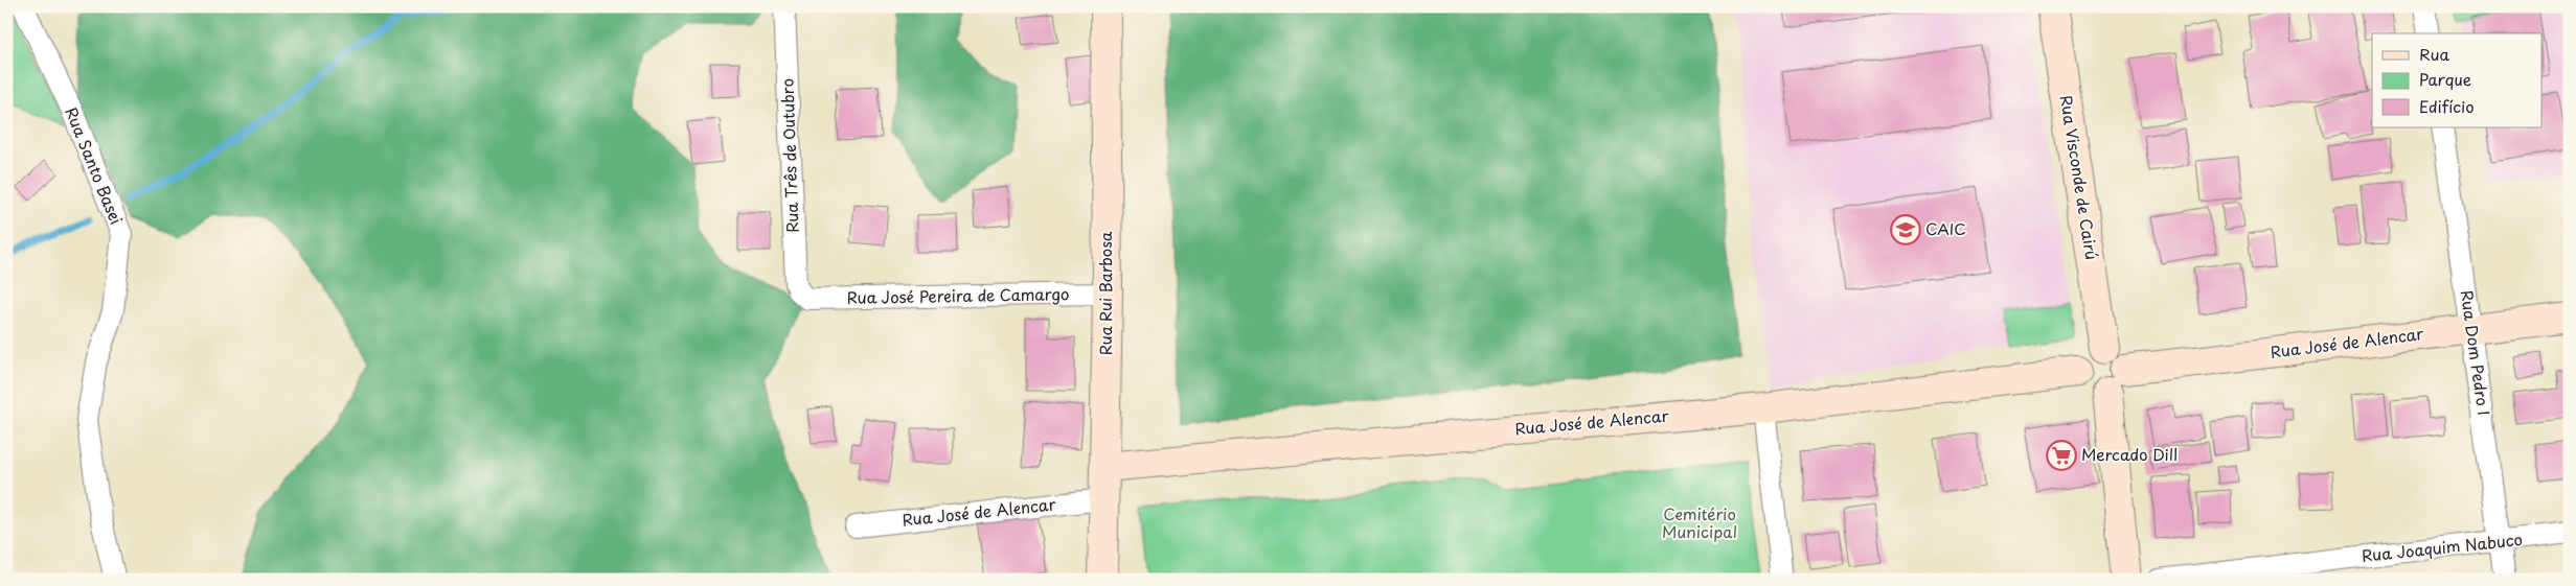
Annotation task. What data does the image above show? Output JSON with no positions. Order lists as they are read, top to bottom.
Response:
{
  "streets": {
    "street": [
      "Rua Três de Outubro",
      "Rua Santo Basei",
      "Rua Visconde de Cairú",
      "Rua Rui Barbosa",
      "Rua José Pereira de Camargo",
      "Rua José de Alencar",
      "Rua Dom Pedro I",
      "Rua Joaquim Nabuco"
    ]
  },
  "crossings": [
    ["Rua Três de Outubro", "Rua José Pereira de Camargo"],
    ["Rua Visconde de Cairú", "Rua José de Alencar"],
    ["Rua Rui Barbosa", "Rua José Pereira de Camargo"],
    ["Rua Rui Barbosa", "Rua José de Alencar"],
    ["Rua José de Alencar", "Rua Dom Pedro I"],
    ["Rua Dom Pedro I", "Rua Joaquim Nabuco"]
  ],
  "parks": ["Cemitério Municipal"],
  "places": {
    "school or university": ["CAIC"],
    "supermarket": ["Mercado Dill"]
  },
  "legend": ["Rua", "Parque", "Edifício"]
}
